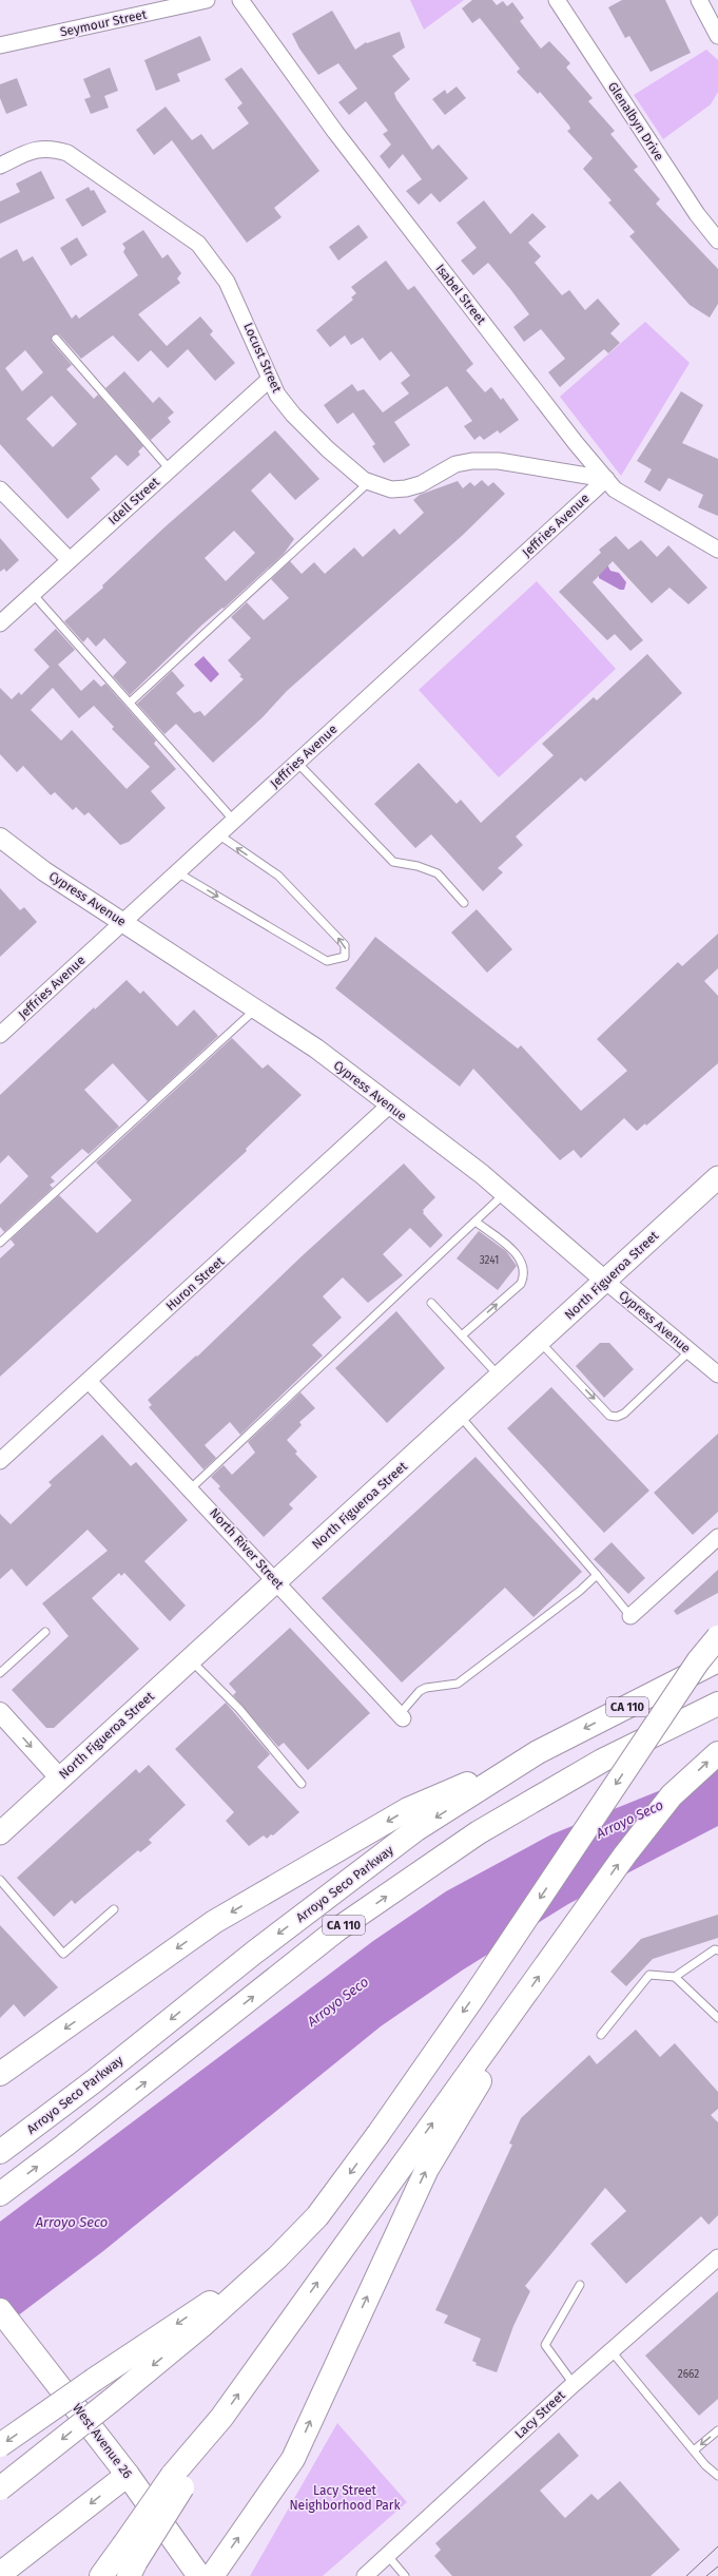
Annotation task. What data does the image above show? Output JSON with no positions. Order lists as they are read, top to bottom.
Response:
{
  "streets": {
    "main road": [
      "North Figueroa Street",
      "CA 110",
      "Arroyo Seco Parkway",
      "West Avenue 26"
    ],
    "street": [
      "Seymour Street",
      "Glenalbyn Drive",
      "Isabel Street",
      "Locust Street",
      "Idell Street",
      "Jeffries Avenue",
      "Cypress Avenue",
      "Huron Street",
      "North River Street",
      "Lacy Street"
    ]
  },
  "crossings": [
    ["Isabel Street", "Locust Street"],
    ["Isabel Street", "Jeffries Avenue"],
    ["Locust Street", "Idell Street"],
    ["Locust Street", "Jeffries Avenue"],
    ["Jeffries Avenue", "Cypress Avenue"],
    ["Cypress Avenue", "North Figueroa Street"],
    ["Cypress Avenue", "Huron Street"],
    ["North Figueroa Street", "North River Street"],
    ["Huron Street", "North River Street"]
  ],
  "water": ["Arroyo Seco"],
  "parks": ["Lacy Street Neighborhood Park"],
  "house_numbers": ["3241", "2662"]
}
